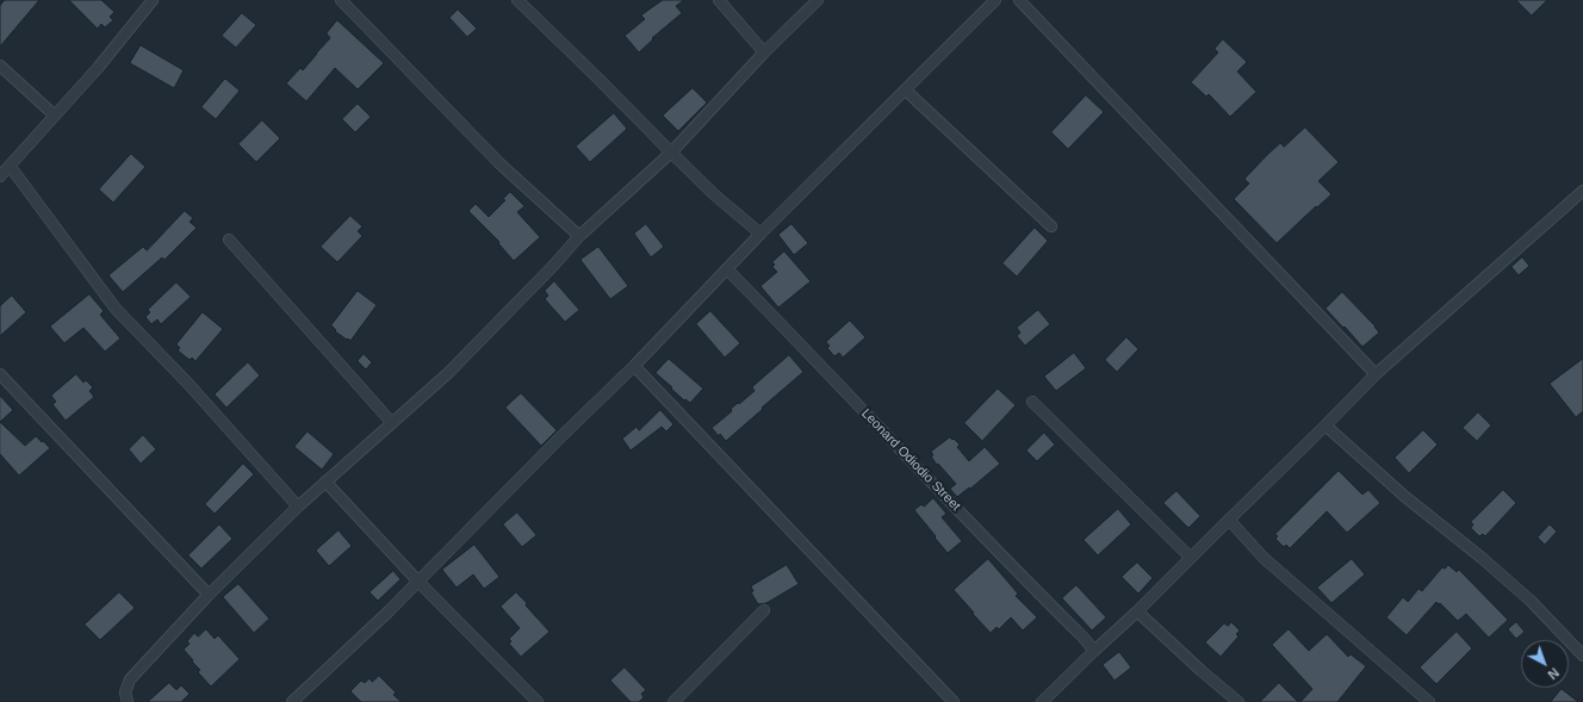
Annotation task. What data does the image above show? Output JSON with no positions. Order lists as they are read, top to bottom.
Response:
{
  "streets": {
    "street": ["Leonard Odiodio Street"]
  },
  "north": "bottom right"
}
